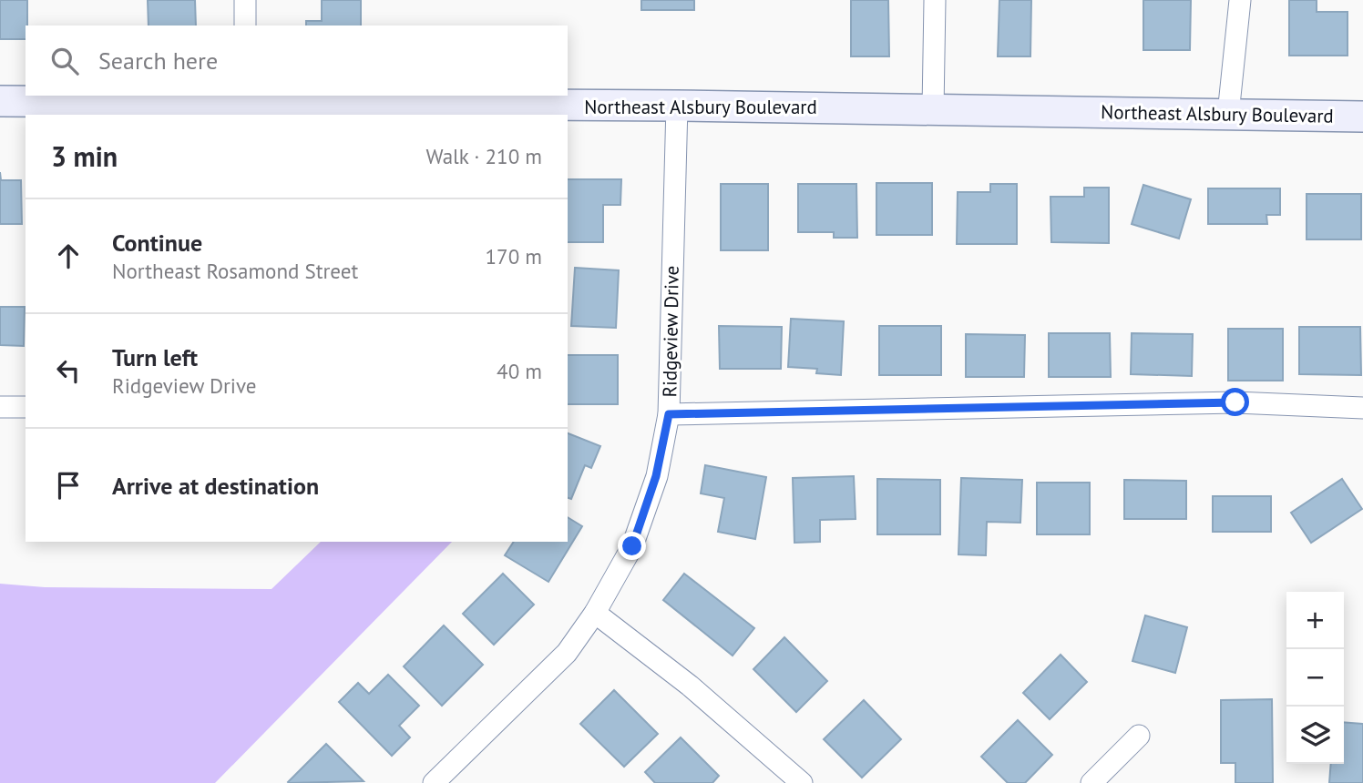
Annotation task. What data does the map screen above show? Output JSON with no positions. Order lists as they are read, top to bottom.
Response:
{
  "streets": {
    "main road": ["Northeast Alsbury Boulevard"],
    "street": ["Ridgeview Drive"]
  },
  "crossings": [
    ["Northeast Alsbury Boulevard", "Ridgeview Drive"]
  ],
  "page": {
    "search": "Search here",
    "heading": ["3 min", "Walk · 210 m"],
    "list": [
      ["Continue", "Northeast Rosamond Street", "170 m"],
      ["Turn left", "Ridgeview Drive", "40 m"],
      "Arrive at destination"
    ],
    "map_buttons": ["+", "−"]
  }
}
